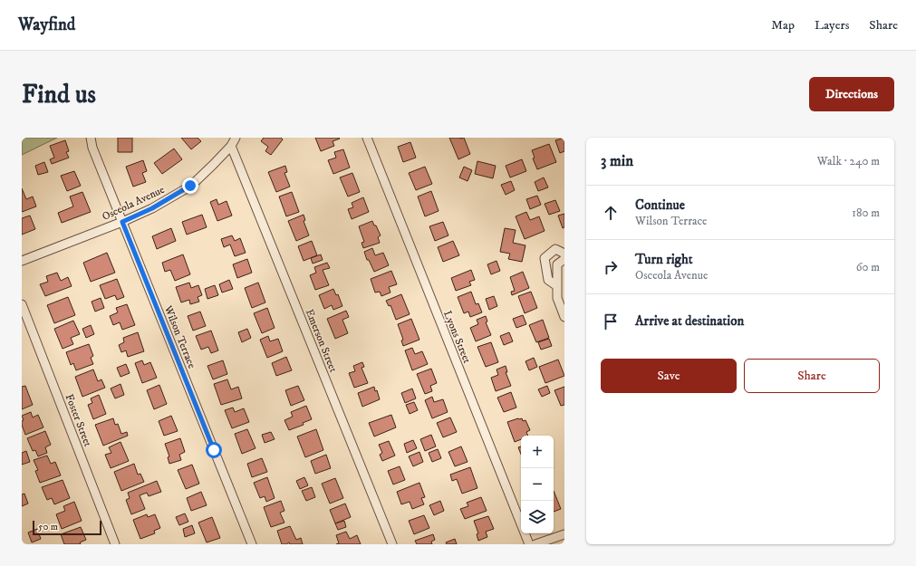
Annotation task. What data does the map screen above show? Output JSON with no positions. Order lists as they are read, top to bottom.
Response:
{
  "streets": {
    "street": [
      "Osceola Avenue",
      "Wilson Terrace",
      "Lyons Street",
      "Emerson Street",
      "Foster Street"
    ]
  },
  "crossings": [
    ["Osceola Avenue", "Wilson Terrace"],
    ["Osceola Avenue", "Emerson Street"]
  ],
  "scale_bar": "50 m",
  "page": {
    "header": "Wayfind",
    "nav": ["Map", "Layers", "Share"],
    "buttons": [
      "Directions",
      ["Save", "Share"]
    ],
    "title": "Find us",
    "heading": ["3 min", "Walk · 240 m"],
    "list": [
      ["Continue", "Wilson Terrace", "180 m"],
      ["Turn right", "Osceola Avenue", "60 m"],
      "Arrive at destination"
    ],
    "map_buttons": ["+", "−"],
    "scale": "50 m"
  }
}
